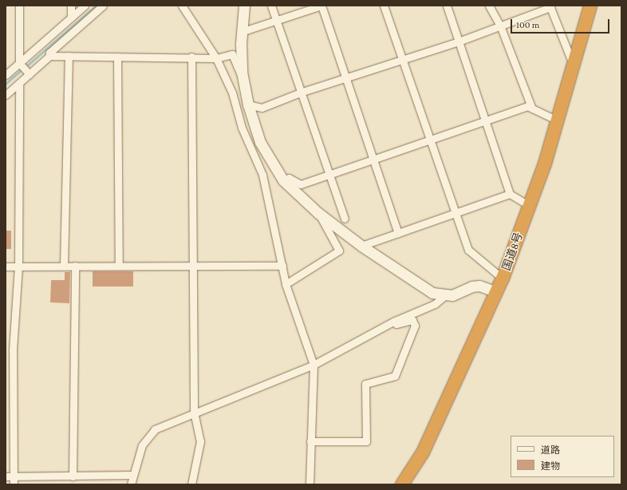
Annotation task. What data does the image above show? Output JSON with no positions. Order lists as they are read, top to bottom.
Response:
{
  "streets": {
    "highway": ["国道8号"]
  },
  "legend": ["道路", "建物"],
  "scale_bar": "100 m"
}
